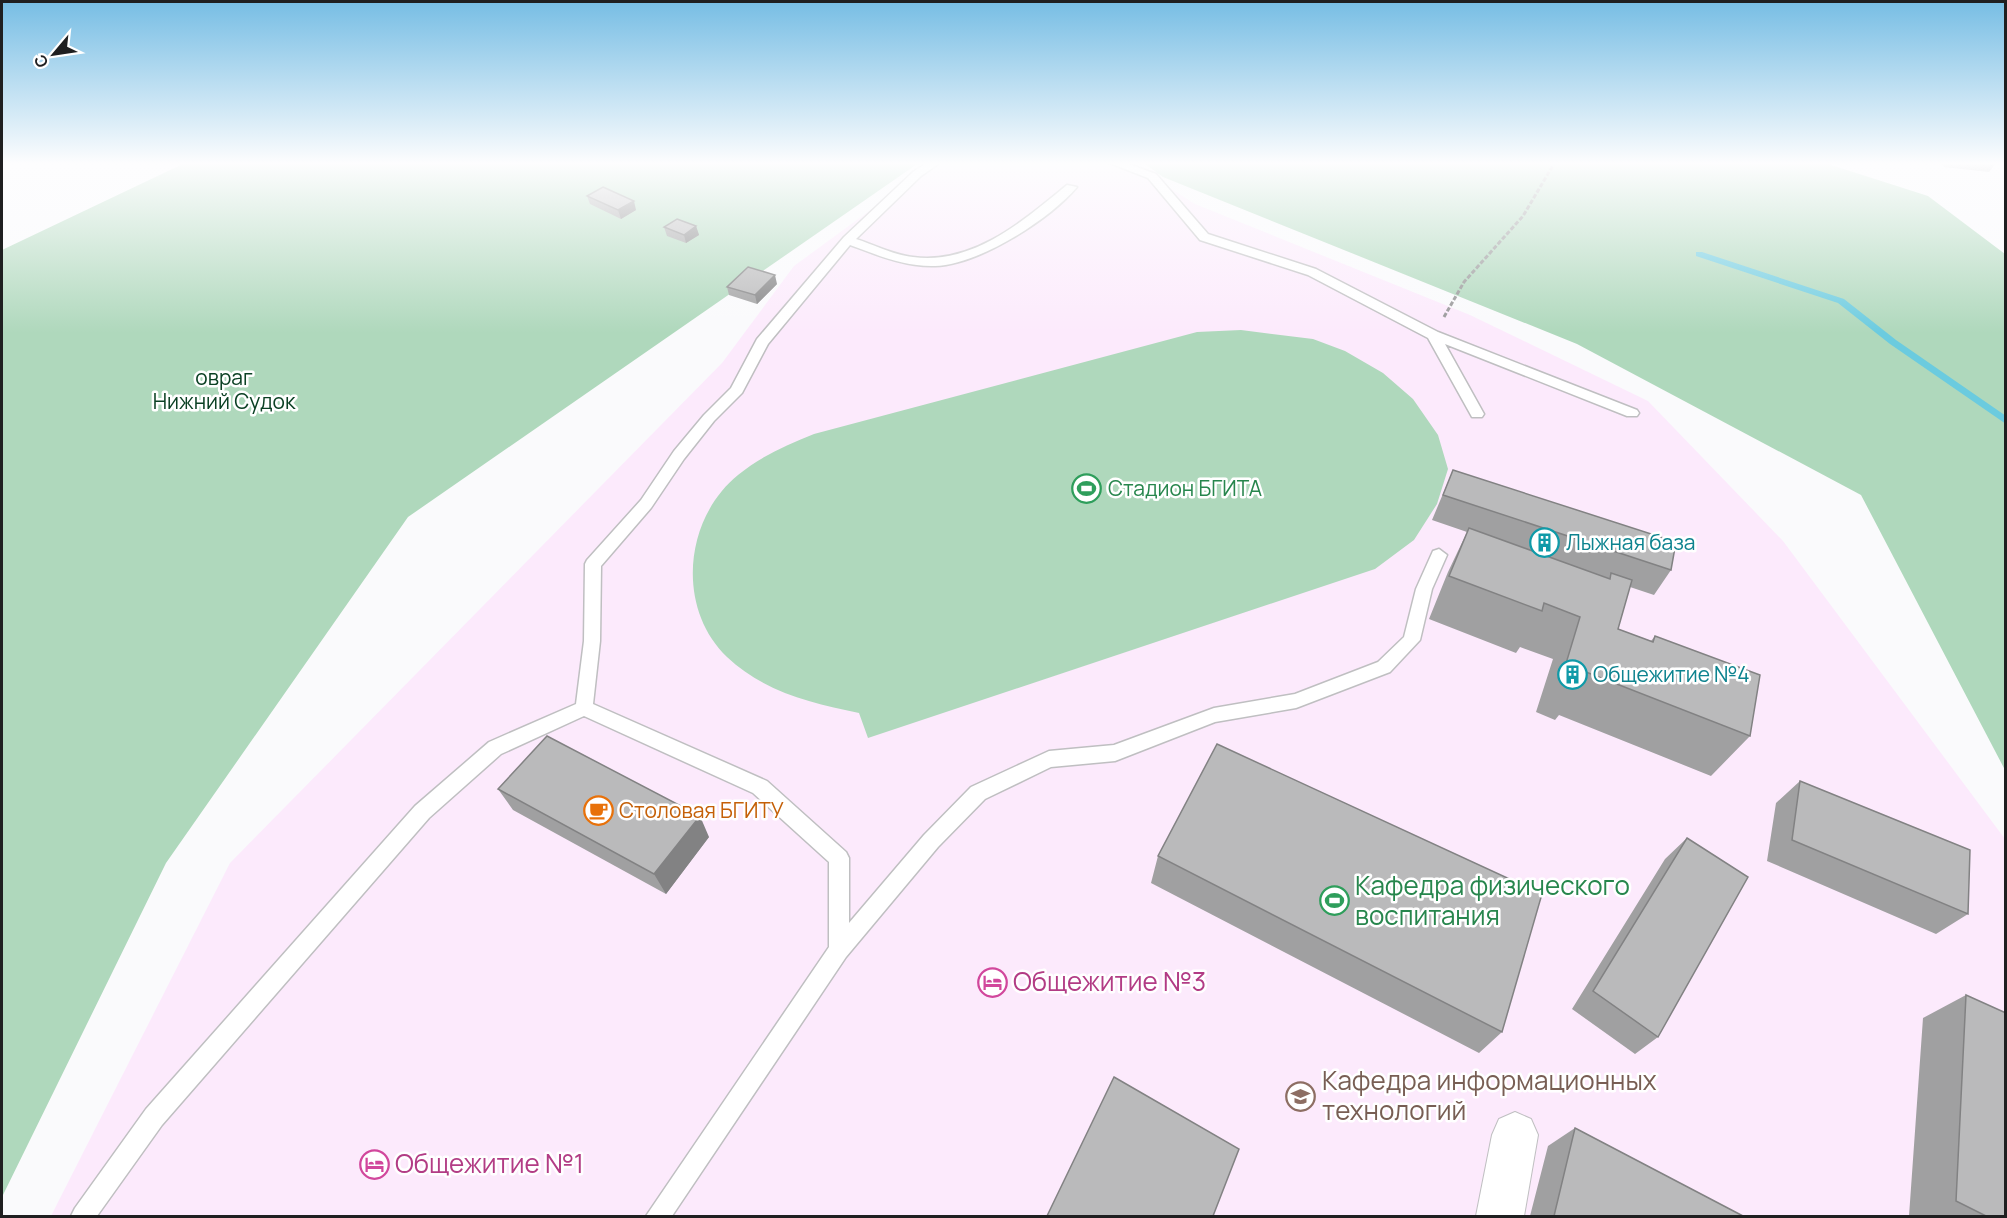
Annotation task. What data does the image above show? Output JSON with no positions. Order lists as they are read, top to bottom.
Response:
{
  "parks": ["овраг Нижний Судок"],
  "places": {
    "sports": ["Стадион БГИТА", "Кафедра физического воспитания"],
    "building": ["Лыжная база", "Общежитие №4"],
    "cafe": ["Столовая БГИТУ"],
    "hotel": ["Общежитие №3", "Общежитие №1"],
    "school or university": ["Кафедра информационных технологий"]
  },
  "north": "bottom left"
}
